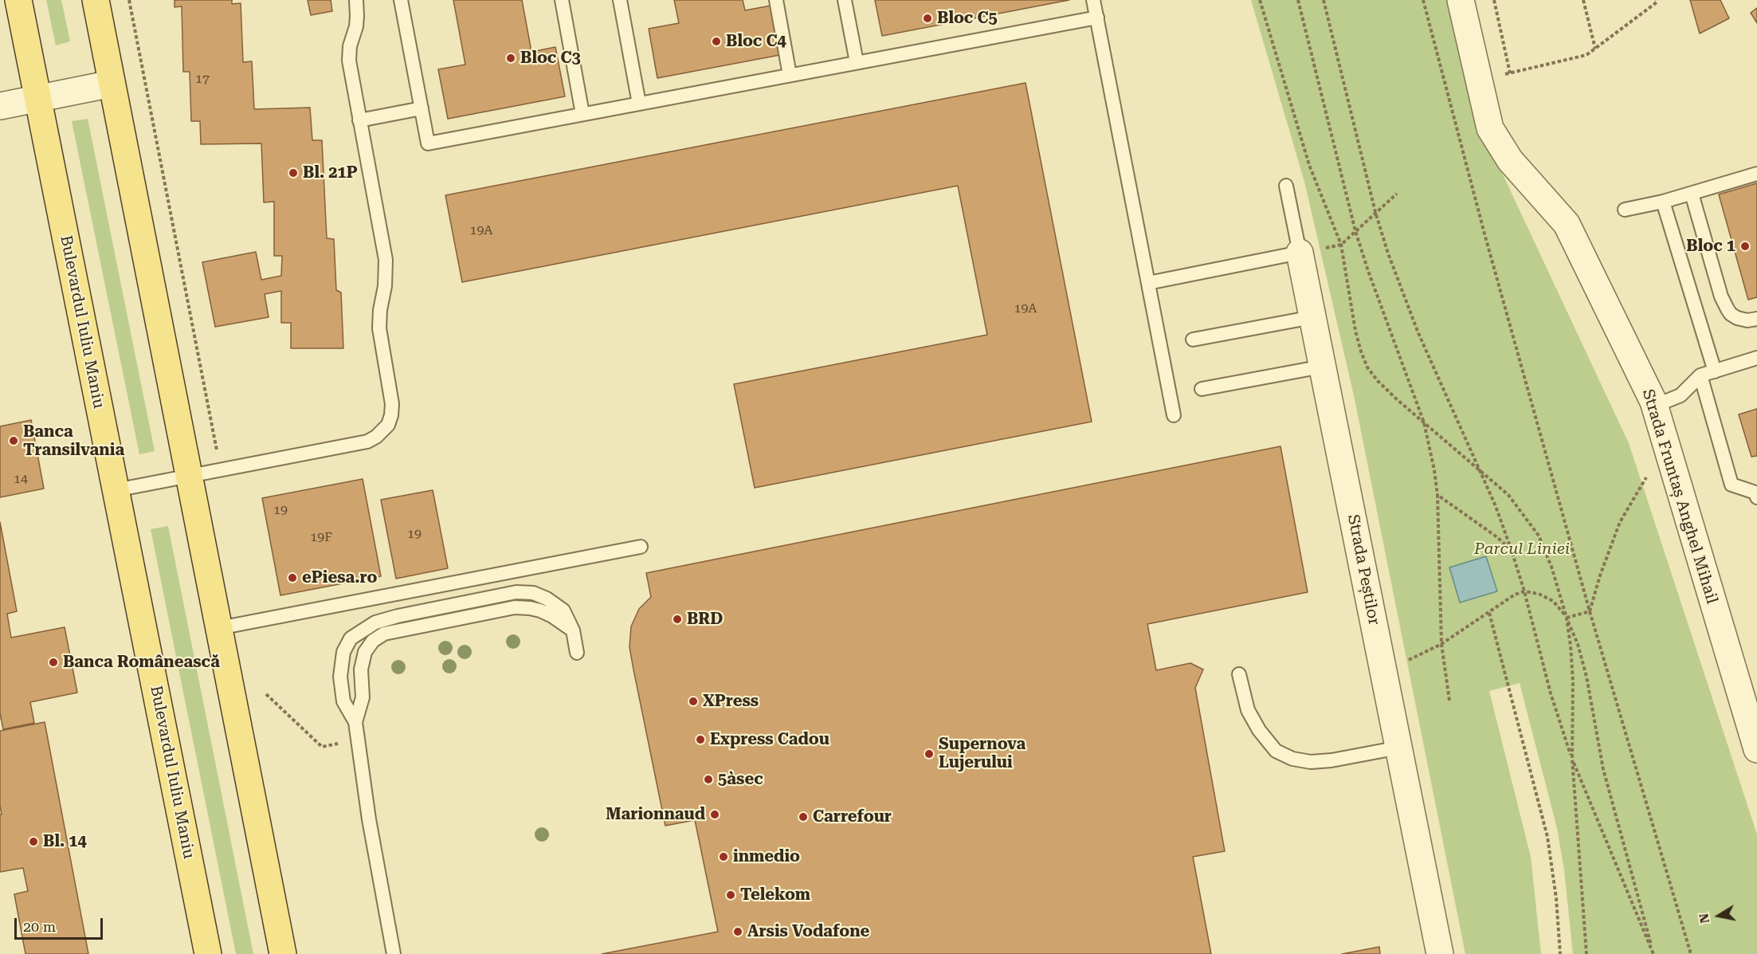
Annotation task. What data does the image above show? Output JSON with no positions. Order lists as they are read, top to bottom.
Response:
{
  "streets": {
    "main road": ["Bulevardul Iuliu Maniu"],
    "street": ["Strada Fruntaș Anghel Mihail", "Strada Peștilor"]
  },
  "parks": ["Parcul Liniei"],
  "places": [
    "Bloc C5",
    "Bloc C4",
    "Bloc C3",
    "Bl. 21P",
    "Bloc 1",
    "Banca Transilvania",
    "ePiesa.ro",
    "BRD",
    "Banca Românească",
    "XPress",
    "Express Cadou",
    "Supernova Lujerului",
    "5àsec",
    "Marionnaud",
    "Carrefour",
    "Bl. 14",
    "inmedio",
    "Telekom",
    "Arsis Vodafone"
  ],
  "house_numbers": [
    "17",
    "19A",
    "19A",
    "14",
    "19",
    "19",
    "19F"
  ],
  "scale_bar": "20 m",
  "north": "left"
}
